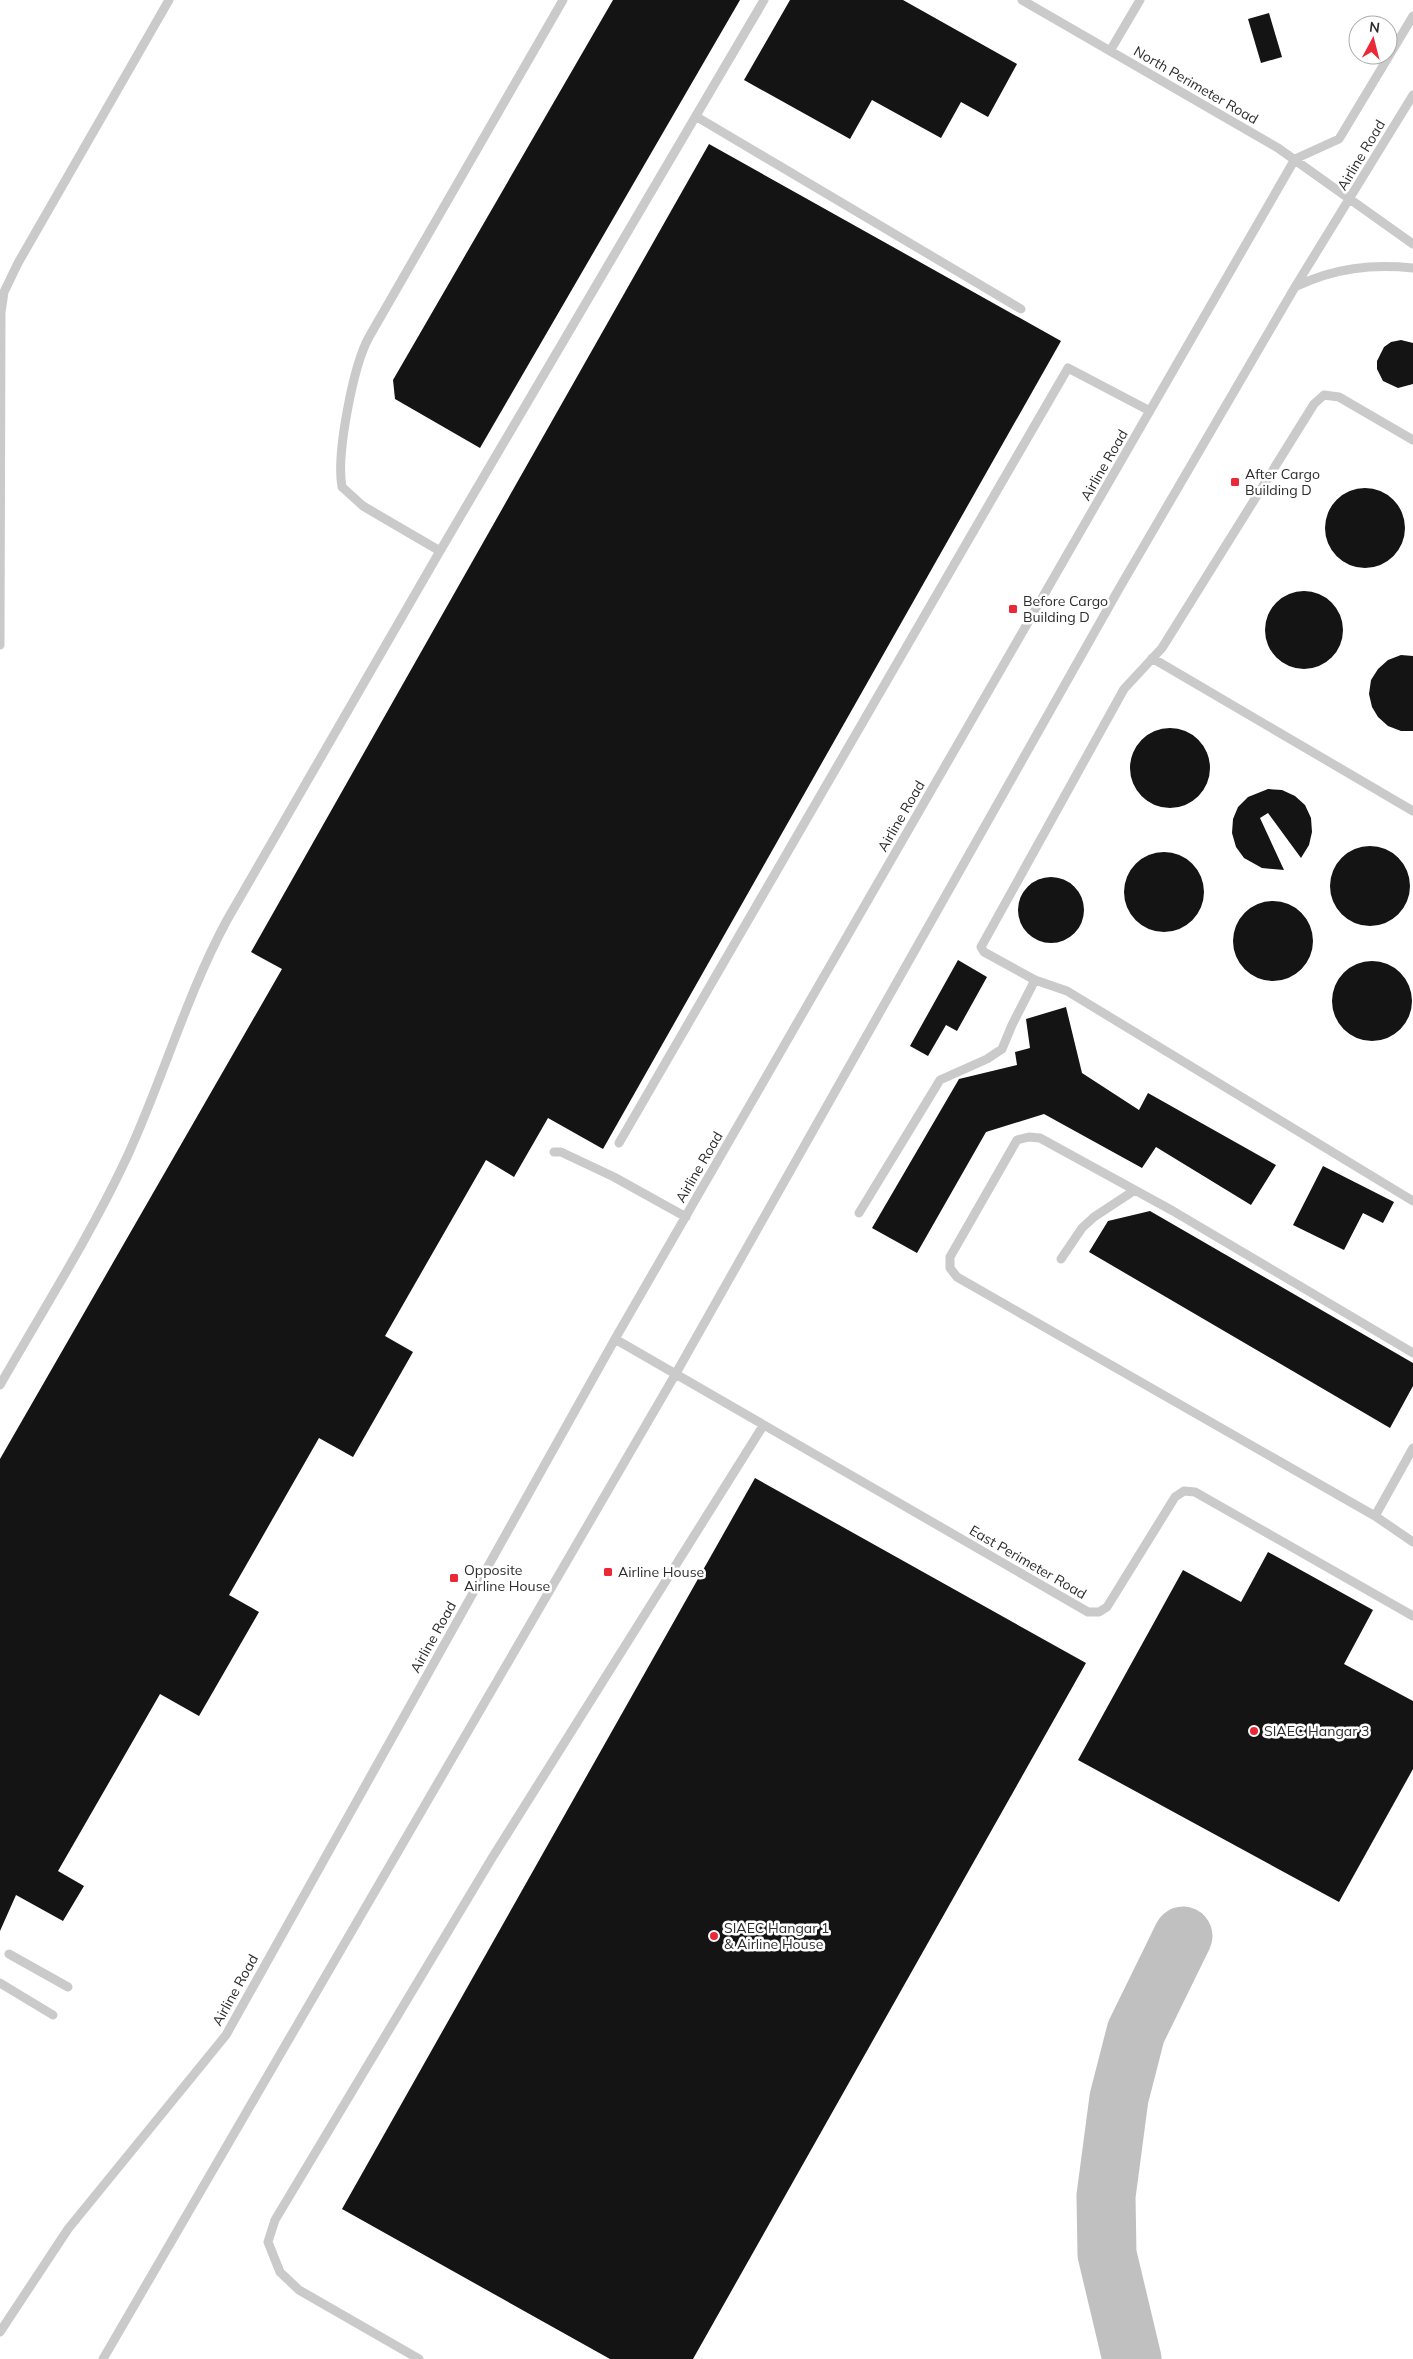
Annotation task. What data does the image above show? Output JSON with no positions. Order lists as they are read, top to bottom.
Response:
{
  "streets": {
    "lane": ["North Perimeter Road", "Airline Road", "East Perimeter Road"]
  },
  "crossings": [
    ["North Perimeter Road", "Airline Road"],
    ["Airline Road", "East Perimeter Road"]
  ],
  "places": {
    "transit": [
      "After Cargo Building D",
      "Before Cargo Building D",
      "Airline House",
      "Opposite Airline House"
    ],
    "other": ["SIAEC Hangar 3", "SIAEC Hangar 1 & Airline House"]
  },
  "north": "top"
}
